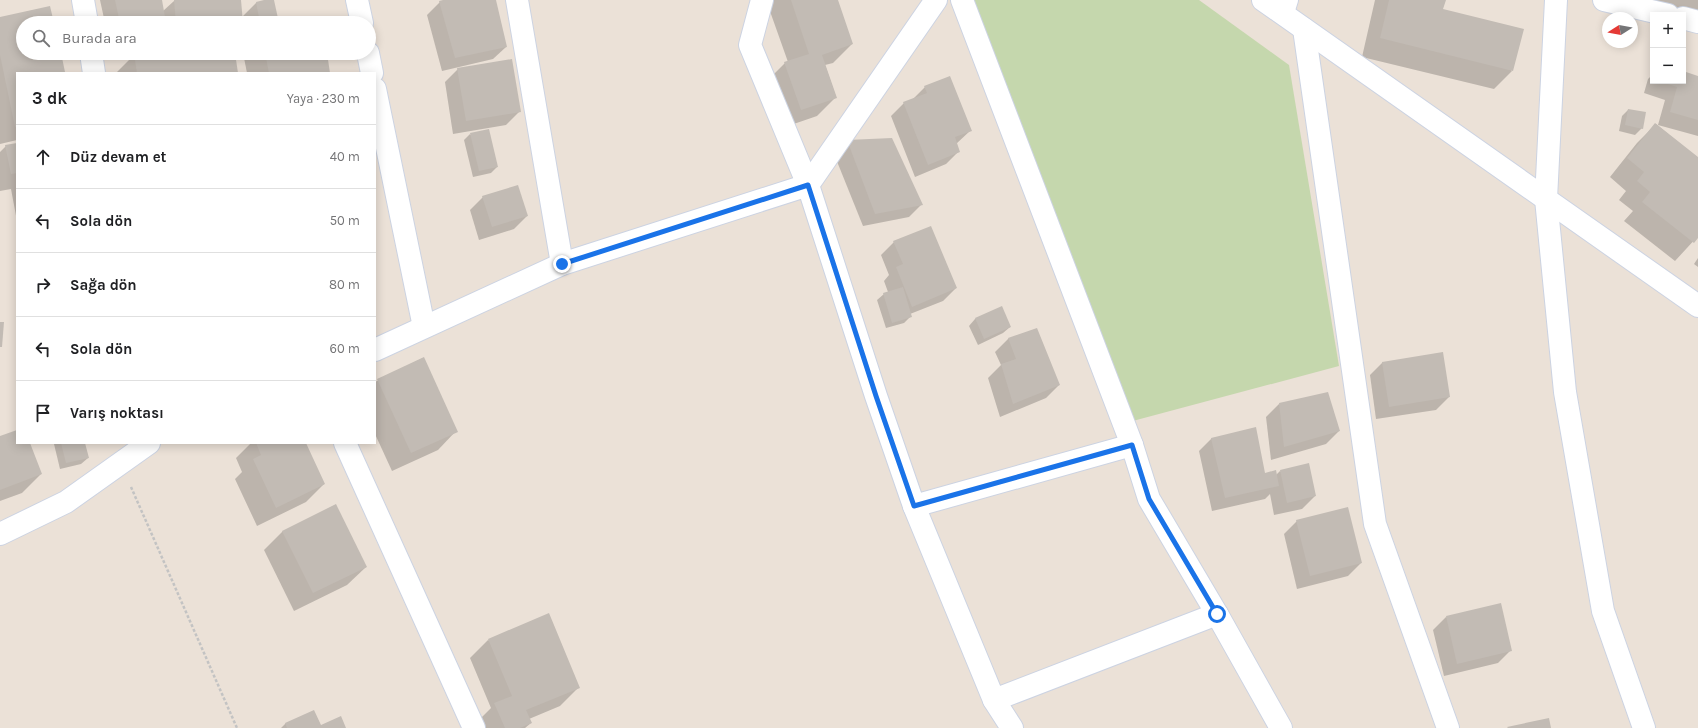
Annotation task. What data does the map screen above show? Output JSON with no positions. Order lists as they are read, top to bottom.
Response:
{
  "north": "left",
  "page": {
    "map_buttons": ["+", "−"],
    "search": "Burada ara",
    "heading": ["3 dk", "Yaya · 230 m"],
    "list": [
      ["Düz devam et", "40 m"],
      ["Sola dön", "50 m"],
      ["Sağa dön", "80 m"],
      ["Sola dön", "60 m"],
      "Varış noktası"
    ]
  }
}
